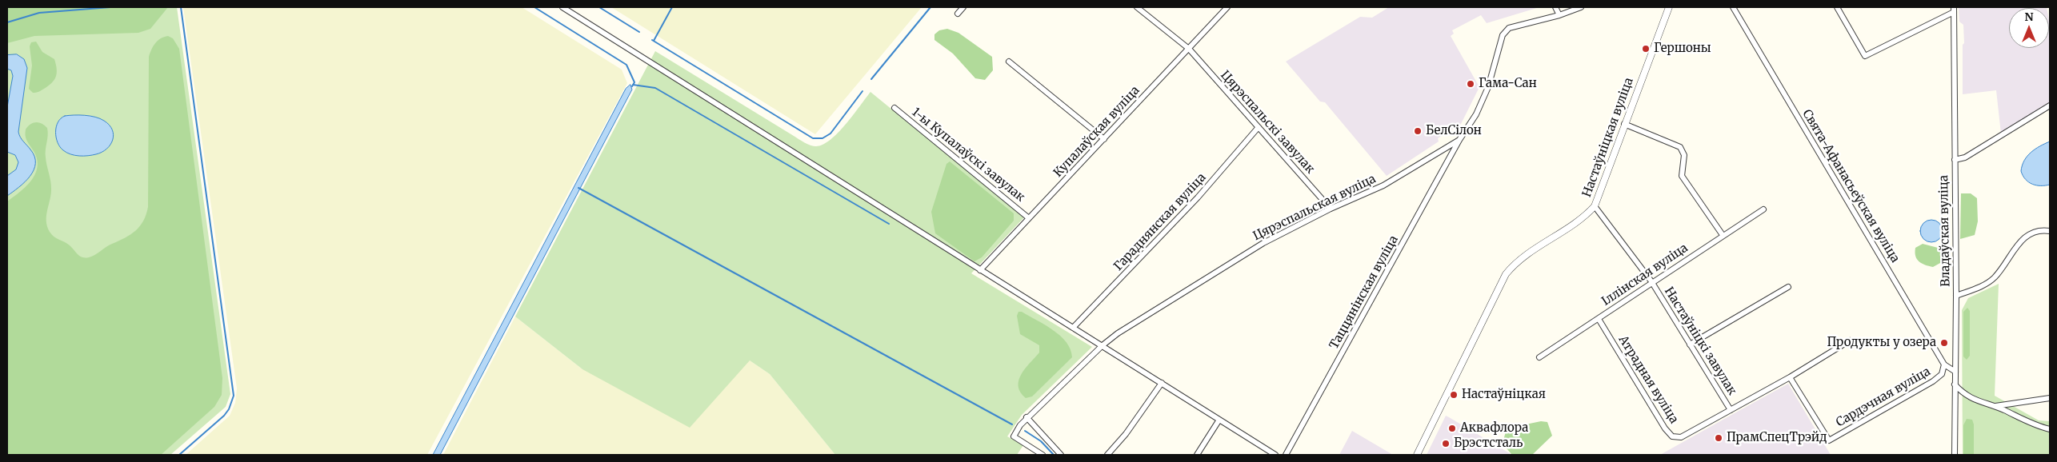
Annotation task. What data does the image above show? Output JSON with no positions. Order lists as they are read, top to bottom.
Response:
{
  "streets": {
    "street": [
      "Цярэспальскі завулак",
      "Купалаўская вуліца",
      "Настаўніцкая вуліца",
      "1-ы Купалаўскі завулак",
      "Свята-Афанасьеўская вуліца",
      "Цярэспальская вуліца",
      "Гараднянская вуліца",
      "Владаўская вуліца",
      "Іллінская вуліца",
      "Таццянінская вуліца",
      "Настаўніцкі завулак",
      "Атрадная вуліца",
      "Сардэчная вуліца"
    ]
  },
  "crossings": [
    ["Цярэспальскі завулак", "Купалаўская вуліца"],
    ["Цярэспальскі завулак", "Цярэспальская вуліца"],
    ["Цярэспальскі завулак", "Гараднянская вуліца"],
    ["Купалаўская вуліца", "1-ы Купалаўскі завулак"],
    ["Настаўніцкая вуліца", "Настаўніцкі завулак"],
    ["Свята-Афанасьеўская вуліца", "Владаўская вуліца"],
    ["Свята-Афанасьеўская вуліца", "Сардэчная вуліца"],
    ["Цярэспальская вуліца", "Таццянінская вуліца"],
    ["Іллінская вуліца", "Настаўніцкі завулак"],
    ["Іллінская вуліца", "Атрадная вуліца"],
    ["Настаўніцкі завулак", "Атрадная вуліца"]
  ],
  "places": [
    "Гершоны",
    "Гама-Сан",
    "БелСілон",
    "Продукты у озера",
    "Настаўніцкая",
    "Аквафлора",
    "ПрамСпецТрэйд",
    "Брэстсталь"
  ],
  "north": "top"
}
